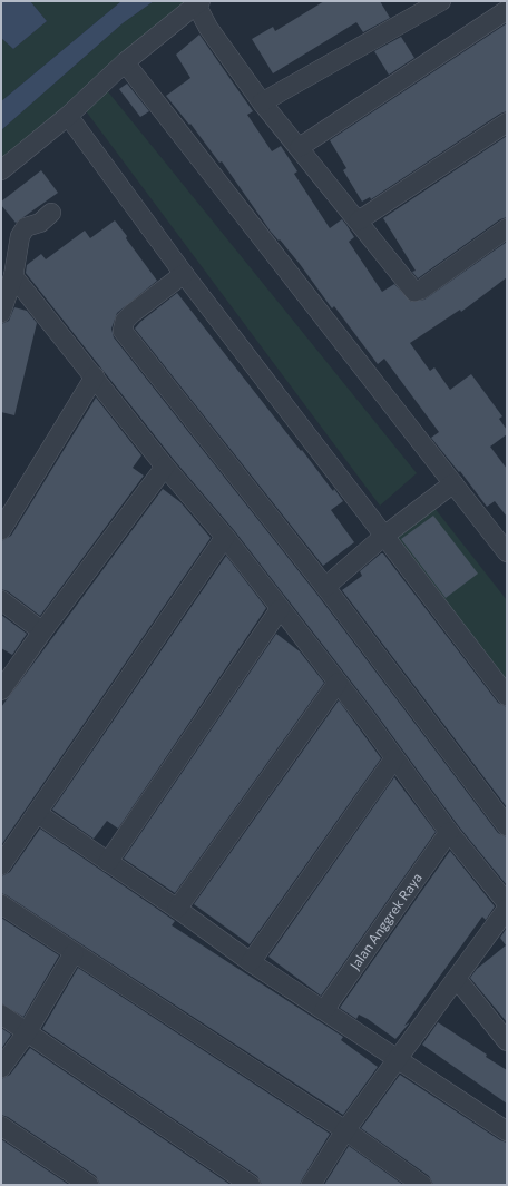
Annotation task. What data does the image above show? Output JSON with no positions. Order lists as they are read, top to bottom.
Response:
{
  "streets": {
    "street": ["Jalan Anggrek Raya"]
  }
}
